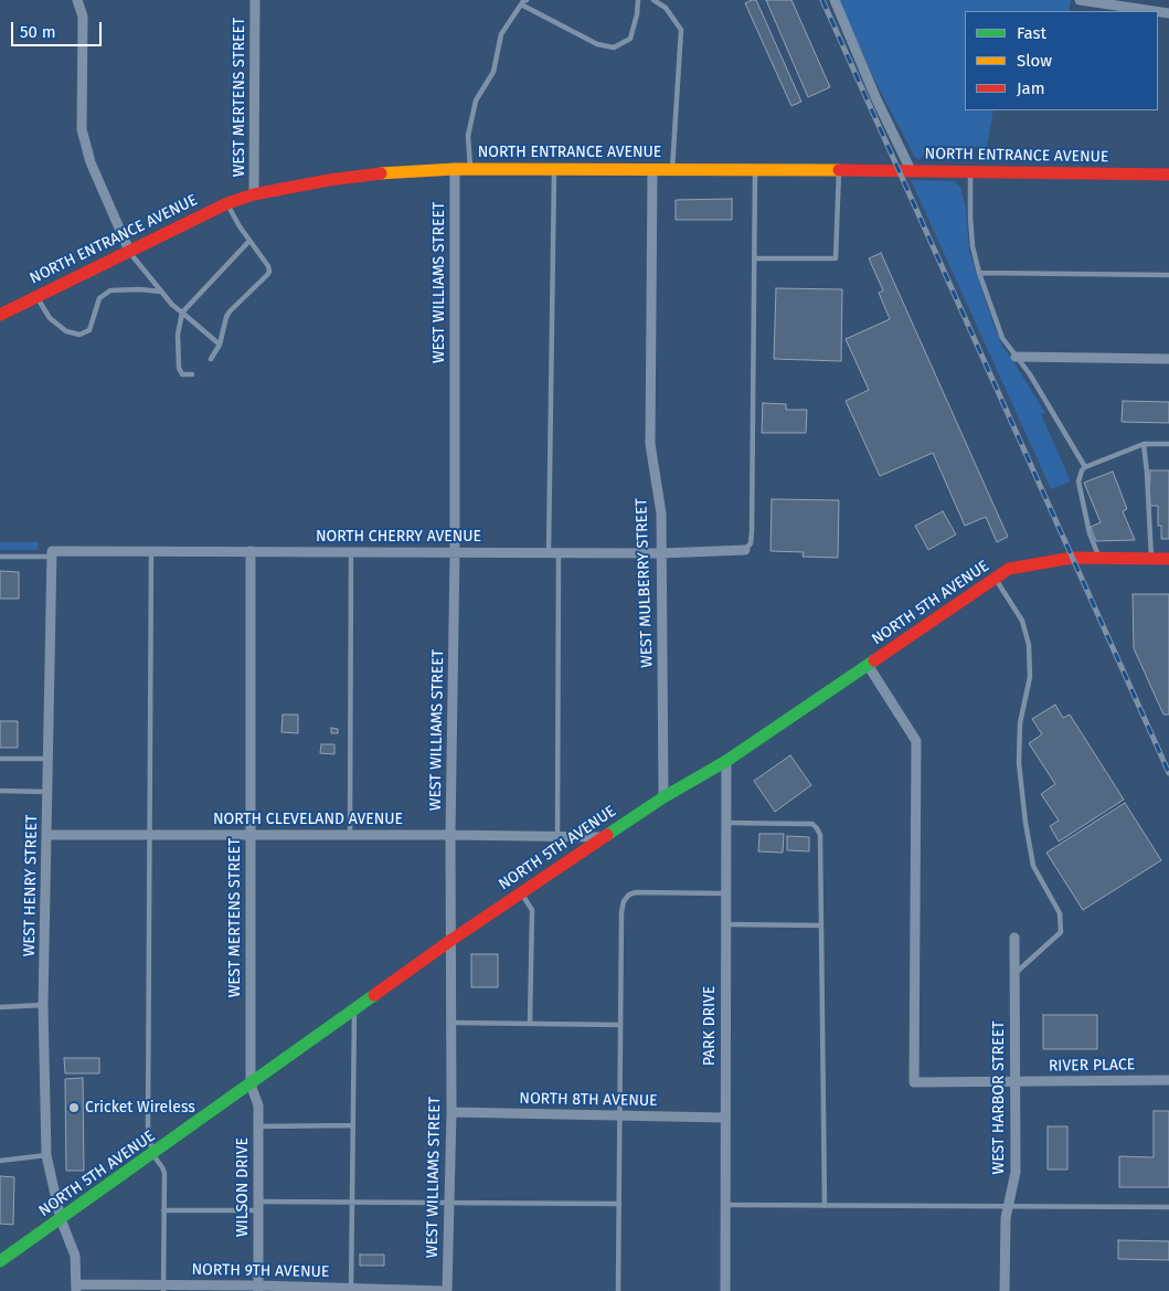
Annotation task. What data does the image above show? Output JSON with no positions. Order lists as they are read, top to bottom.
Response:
{
  "streets": {
    "street": [
      "WEST MERTENS STREET",
      "NORTH ENTRANCE AVENUE",
      "WEST WILLIAMS STREET",
      "NORTH CHERRY AVENUE",
      "WEST MULBERRY STREET",
      "NORTH 5TH AVENUE",
      "NORTH CLEVELAND AVENUE",
      "WEST HENRY STREET",
      "PARK DRIVE",
      "RIVER PLACE",
      "WEST HARBOR STREET",
      "NORTH 8TH AVENUE",
      "WILSON DRIVE",
      "NORTH 9TH AVENUE"
    ]
  },
  "crossings": [
    ["WEST MERTENS STREET", "NORTH ENTRANCE AVENUE"],
    ["WEST MERTENS STREET", "NORTH CHERRY AVENUE"],
    ["WEST MERTENS STREET", "NORTH 5TH AVENUE"],
    ["WEST MERTENS STREET", "NORTH CLEVELAND AVENUE"],
    ["WEST MERTENS STREET", "WILSON DRIVE"],
    ["NORTH ENTRANCE AVENUE", "WEST WILLIAMS STREET"],
    ["NORTH ENTRANCE AVENUE", "WEST MULBERRY STREET"],
    ["WEST WILLIAMS STREET", "NORTH CHERRY AVENUE"],
    ["WEST WILLIAMS STREET", "NORTH 5TH AVENUE"],
    ["WEST WILLIAMS STREET", "NORTH CLEVELAND AVENUE"],
    ["WEST WILLIAMS STREET", "NORTH 8TH AVENUE"],
    ["WEST WILLIAMS STREET", "NORTH 9TH AVENUE"],
    ["NORTH CHERRY AVENUE", "WEST MULBERRY STREET"],
    ["NORTH CHERRY AVENUE", "WEST HENRY STREET"],
    ["WEST MULBERRY STREET", "NORTH 5TH AVENUE"],
    ["NORTH 5TH AVENUE", "NORTH CLEVELAND AVENUE"],
    ["NORTH 5TH AVENUE", "WEST HENRY STREET"],
    ["NORTH 5TH AVENUE", "PARK DRIVE"],
    ["NORTH 5TH AVENUE", "RIVER PLACE"],
    ["NORTH 5TH AVENUE", "WILSON DRIVE"],
    ["NORTH CLEVELAND AVENUE", "WEST HENRY STREET"],
    ["WEST HENRY STREET", "NORTH 9TH AVENUE"],
    ["PARK DRIVE", "NORTH 8TH AVENUE"],
    ["RIVER PLACE", "WEST HARBOR STREET"],
    ["WILSON DRIVE", "NORTH 9TH AVENUE"]
  ],
  "places": ["Cricket Wireless"],
  "legend": ["Fast", "Slow", "Jam"],
  "scale_bar": "50 m"
}
